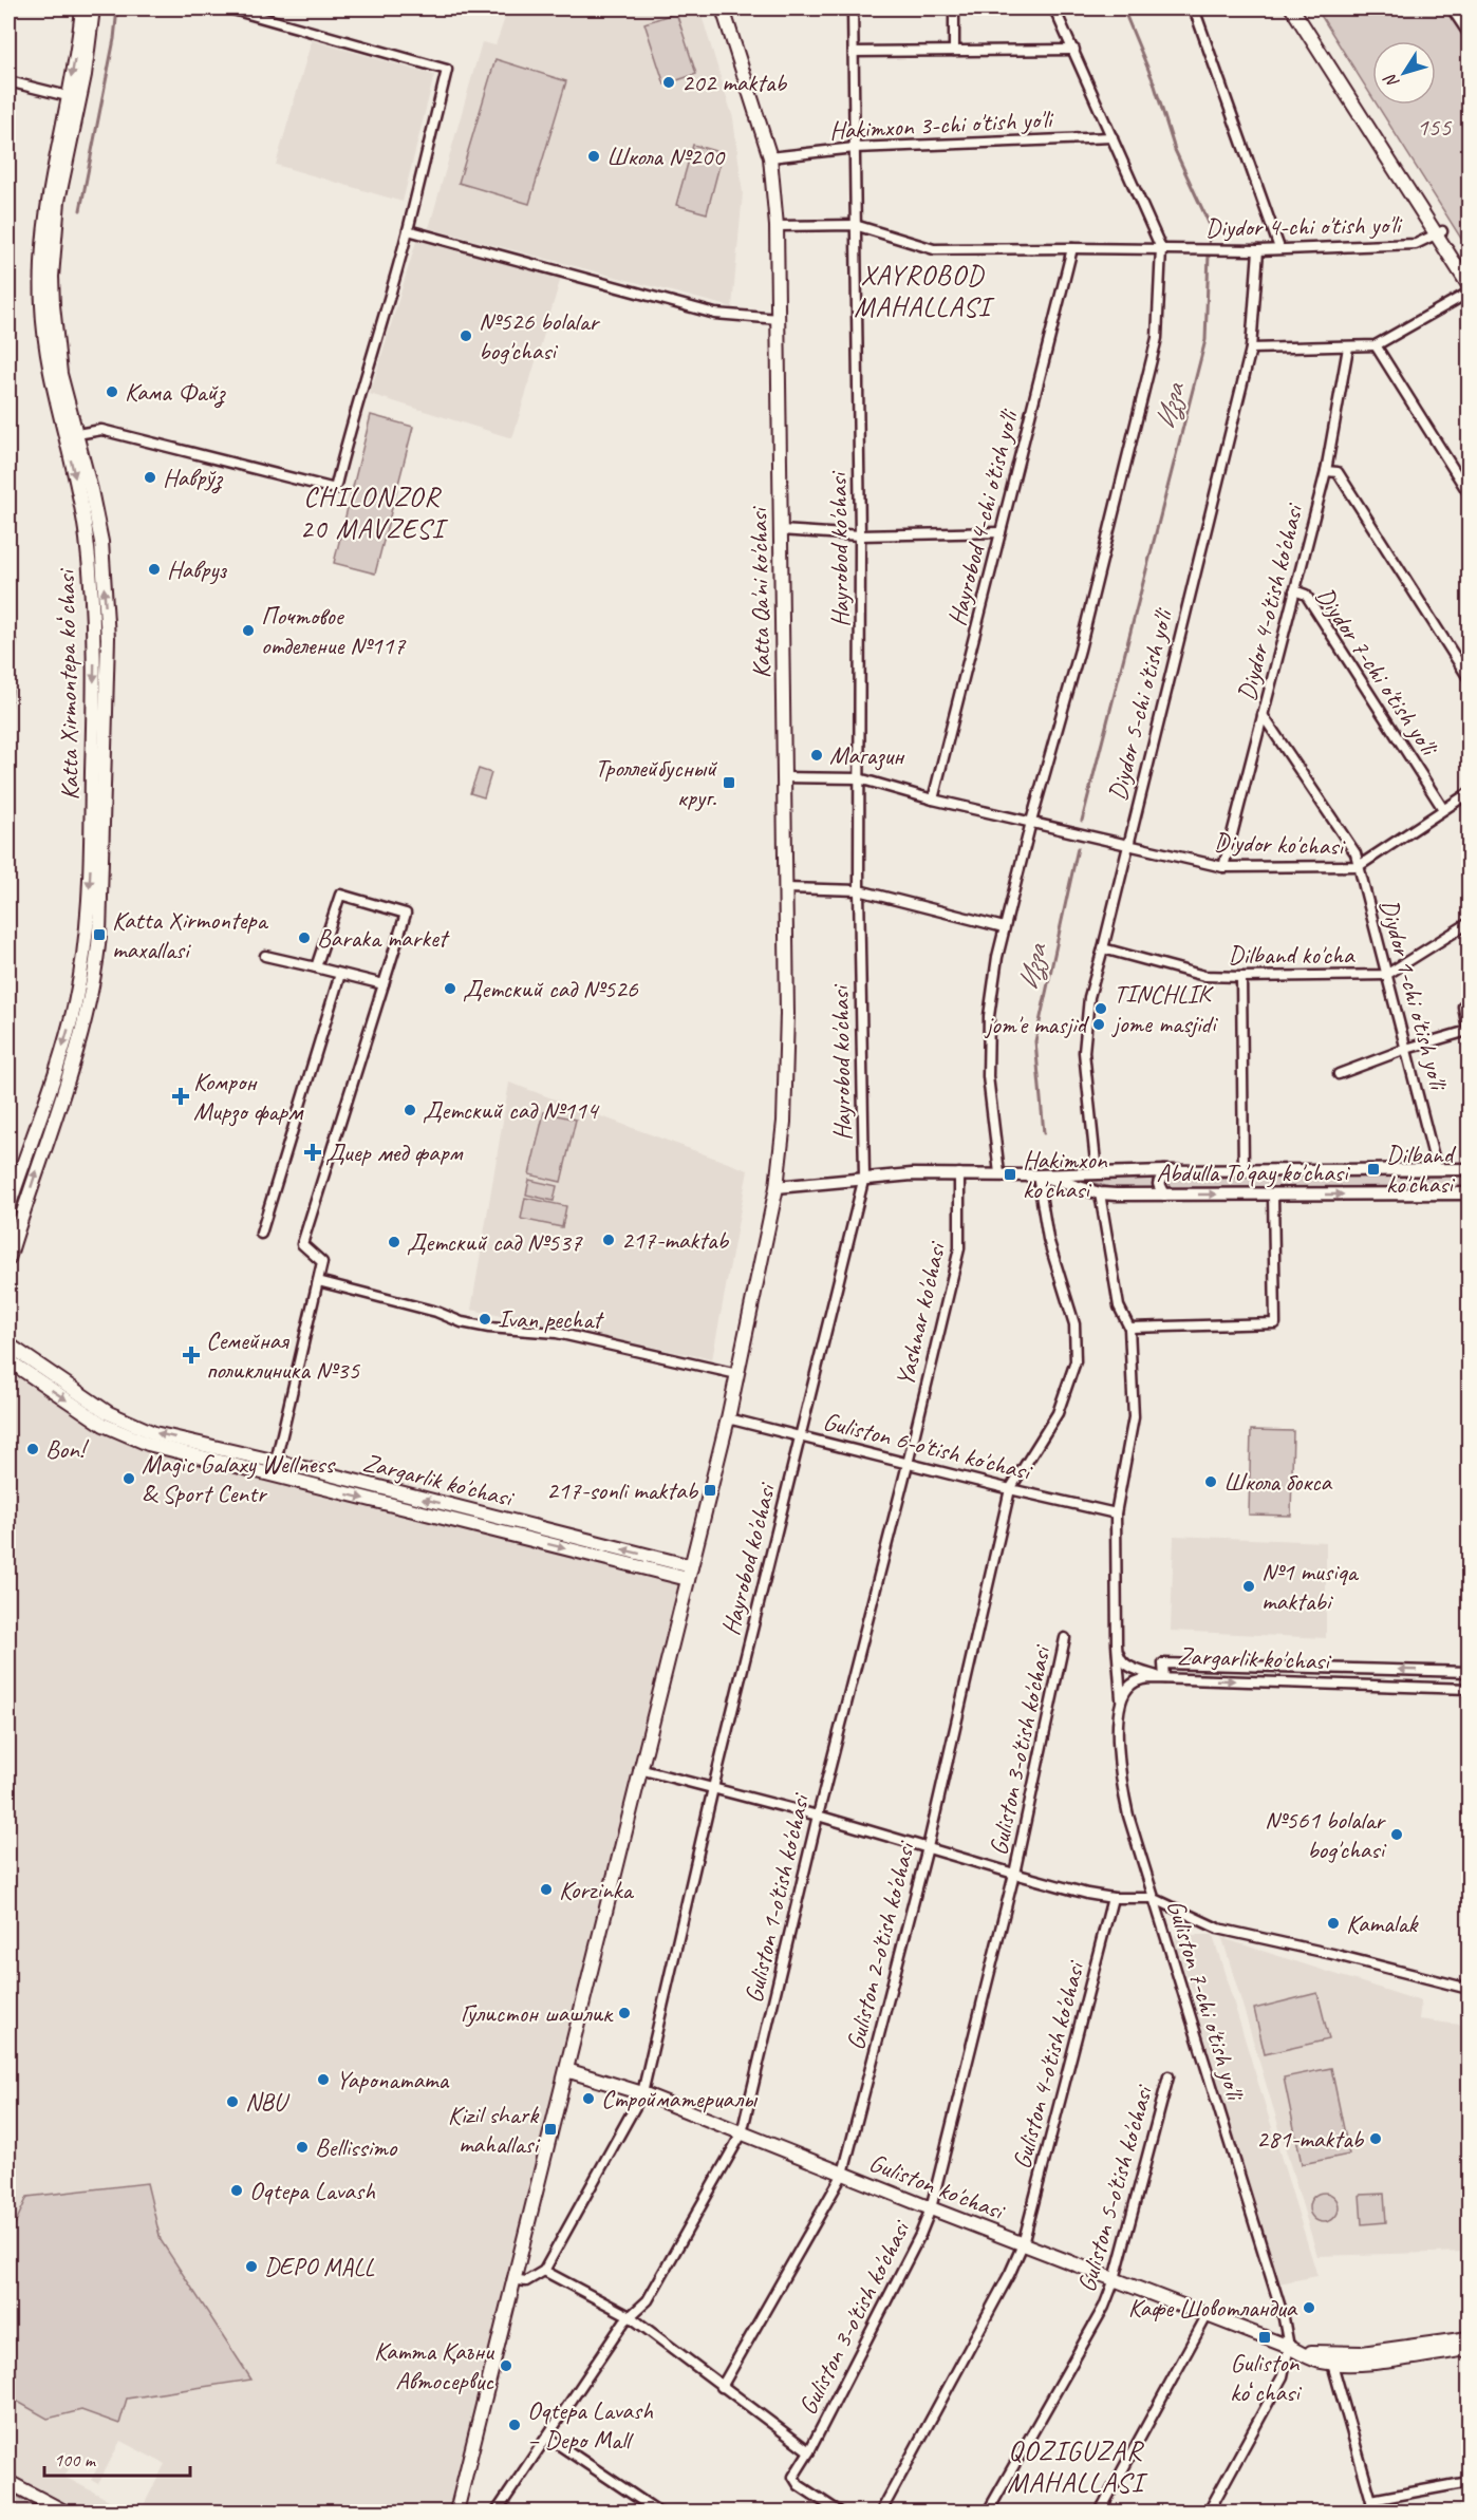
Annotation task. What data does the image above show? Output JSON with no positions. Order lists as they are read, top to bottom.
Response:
{
  "streets": {
    "main road": [
      "Katta Qa'ni ko'chasi",
      "Katta Xirmontepa koʻchasi",
      "Zargarlik ko'chasi",
      "Guliston ko'chasi"
    ],
    "street": [
      "Hakimxon 3-chi o'tish yo'li",
      "Diydor 4-chi o'tish yo'li",
      "Hayrobod 4-chi o'tish yo'li",
      "Hayrobod ko'chasi",
      "Diydor 4-o'tish ko'chasi",
      "Diydor 7-chi o'tish yo'li",
      "Diydor 5-chi o'tish yo'li",
      "Diydor ko'chasi",
      "Dilband ko'cha",
      "Diydor 1-chi o'tish yo'li",
      "Abdulla To'qay ko'chasi",
      "Yashnar ko'chasi",
      "Guliston 6-o'tish ko'chasi",
      "Guliston 3-o'tish ko'chasi",
      "Guliston 1-o'tish ko'chasi",
      "Guliston 2-o'tish ko'chasi",
      "Guliston 7-chi o'tish yo'li",
      "Guliston 4-o'tish ko'chasi",
      "Guliston 5-o'tish ko'chasi"
    ]
  },
  "crossings": [
    ["Hakimxon 3-chi o'tish yo'li", "Hayrobod ko'chasi"],
    ["Hakimxon 3-chi o'tish yo'li", "Katta Qa'ni ko'chasi"],
    ["Diydor 4-chi o'tish yo'li", "Hayrobod 4-chi o'tish yo'li"],
    ["Diydor 4-chi o'tish yo'li", "Hayrobod ko'chasi"],
    ["Diydor 4-chi o'tish yo'li", "Katta Qa'ni ko'chasi"],
    ["Diydor 4-chi o'tish yo'li", "Diydor 5-chi o'tish yo'li"],
    ["Hayrobod 4-chi o'tish yo'li", "Diydor ko'chasi"],
    ["Hayrobod ko'chasi", "Diydor ko'chasi"],
    ["Hayrobod ko'chasi", "Abdulla To'qay ko'chasi"],
    ["Hayrobod ko'chasi", "Guliston 6-o'tish ko'chasi"],
    ["Hayrobod ko'chasi", "Guliston 3-o'tish ko'chasi"],
    ["Hayrobod ko'chasi", "Guliston ko'chasi"],
    ["Katta Qa'ni ko'chasi", "Diydor ko'chasi"],
    ["Katta Qa'ni ko'chasi", "Abdulla To'qay ko'chasi"],
    ["Katta Qa'ni ko'chasi", "Guliston 6-o'tish ko'chasi"],
    ["Katta Qa'ni ko'chasi", "Zargarlik ko'chasi"],
    ["Katta Qa'ni ko'chasi", "Guliston 3-o'tish ko'chasi"],
    ["Katta Qa'ni ko'chasi", "Guliston ko'chasi"],
    ["Diydor 4-o'tish ko'chasi", "Diydor 7-chi o'tish yo'li"],
    ["Diydor 4-o'tish ko'chasi", "Diydor ko'chasi"],
    ["Diydor 7-chi o'tish yo'li", "Diydor ko'chasi"],
    ["Diydor 5-chi o'tish yo'li", "Diydor ko'chasi"],
    ["Diydor 5-chi o'tish yo'li", "Dilband ko'cha"],
    ["Diydor 5-chi o'tish yo'li", "Abdulla To'qay ko'chasi"],
    ["Diydor ko'chasi", "Diydor 1-chi o'tish yo'li"],
    ["Dilband ko'cha", "Diydor 1-chi o'tish yo'li"],
    ["Diydor 1-chi o'tish yo'li", "Abdulla To'qay ko'chasi"],
    ["Abdulla To'qay ko'chasi", "Yashnar ko'chasi"],
    ["Abdulla To'qay ko'chasi", "Guliston 2-o'tish ko'chasi"],
    ["Abdulla To'qay ko'chasi", "Guliston 7-chi o'tish yo'li"],
    ["Yashnar ko'chasi", "Guliston 6-o'tish ko'chasi"],
    ["Yashnar ko'chasi", "Guliston 1-o'tish ko'chasi"],
    ["Guliston 6-o'tish ko'chasi", "Guliston 1-o'tish ko'chasi"],
    ["Guliston 6-o'tish ko'chasi", "Guliston 2-o'tish ko'chasi"],
    ["Guliston 6-o'tish ko'chasi", "Guliston 7-chi o'tish yo'li"],
    ["Guliston 3-o'tish ko'chasi", "Guliston 1-o'tish ko'chasi"],
    ["Guliston 3-o'tish ko'chasi", "Guliston 2-o'tish ko'chasi"],
    ["Guliston 3-o'tish ko'chasi", "Guliston 7-chi o'tish yo'li"],
    ["Guliston 3-o'tish ko'chasi", "Guliston 4-o'tish ko'chasi"],
    ["Guliston 3-o'tish ko'chasi", "Guliston ko'chasi"],
    ["Guliston 1-o'tish ko'chasi", "Guliston ko'chasi"],
    ["Guliston 2-o'tish ko'chasi", "Guliston ko'chasi"],
    ["Guliston 7-chi o'tish yo'li", "Guliston ko'chasi"],
    ["Guliston 4-o'tish ko'chasi", "Guliston ko'chasi"],
    ["Guliston ko'chasi", "Guliston 5-o'tish ko'chasi"]
  ],
  "districts": ["XAYROBOD MAHALLASI", "CHILONZOR 20 MAVZESI", "QOZIGUZAR MAHALLASI"],
  "water": ["Изза"],
  "parks": ["155"],
  "places": {
    "other": [
      "202 maktab",
      "Школа №200",
      "№526 bolalar bog'chasi",
      "Кама Файз",
      "Наврўз",
      "Навруз",
      "Почтовое отделение №117",
      "Магазин",
      "Baraka market",
      "Детский сад №526",
      "TINCHLIK jome masjidi",
      "jom'e masjid",
      "Детский сад №114",
      "217-maktab",
      "Детский сад №537",
      "Ivan pechat",
      "Bon!",
      "Magic Galaxy Wellness & Sport Centr",
      "Школа бокса",
      "№1 musiqa maktabi",
      "№561 bolalar bog'chasi",
      "Korzinka",
      "Kamalak",
      "Гулистон шашлик",
      "Yaponamama",
      "Стройматериалы",
      "NBU",
      "281-maktab",
      "Bellissimo",
      "Oqtepa Lavash",
      "DEPO MALL",
      "Кафе Шовотландиа",
      "Катта Қаъни Автосервис",
      "Oqtepa Lavash – Depo Mall"
    ],
    "transit": [
      "Троллейбусный круг.",
      "Katta Xirmontepa maxallasi",
      "Dilband ko'chasi",
      "Hakimxon ko'chasi",
      "217-sonli maktab",
      "Kizil shark mahallasi",
      "Guliston koʻchasi"
    ],
    "health": ["Комрон Мирзо фарм", "Диер мед фарм", "Семейная поликлиника №35"]
  },
  "scale_bar": "100 m",
  "north": "bottom left"
}
